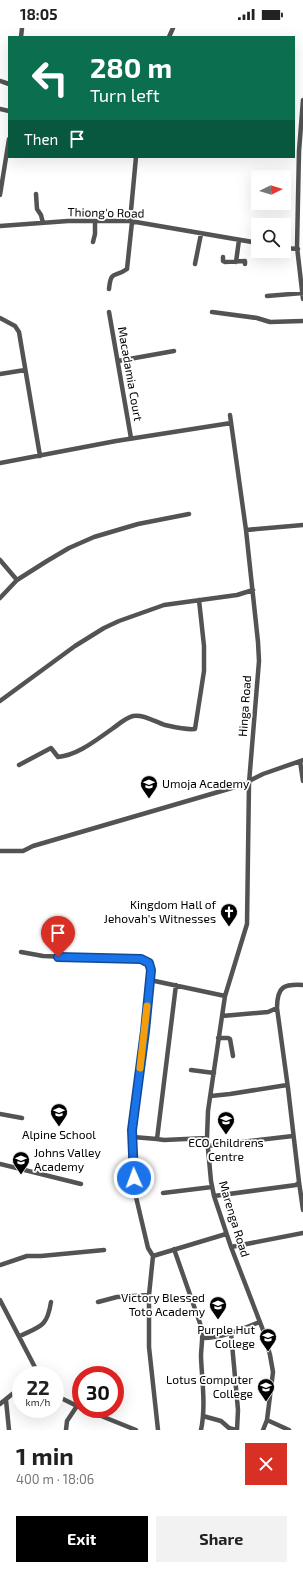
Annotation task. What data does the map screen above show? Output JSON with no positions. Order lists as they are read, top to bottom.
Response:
{
  "streets": {
    "street": [
      "Thiong'o Road",
      "Macadamia Court",
      "Hinga Road",
      "Marenga Road"
    ]
  },
  "crossings": [
    ["Hinga Road", "Marenga Road"]
  ],
  "places": {
    "school or university": [
      "Umoja Academy",
      "Alpine School",
      "ECO Childrens Centre",
      "Johns Valley Academy",
      "Victory Blessed Toto Academy",
      "Purple Hut College",
      "Lotus Computer College"
    ],
    "church": ["Kingdom Hall of Jehovah's Witnesses"]
  },
  "north": "right",
  "page": {
    "status": "18:05",
    "turn": ["280 m", "Turn left"],
    "then": "Then",
    "speed": "22 km/h",
    "limit": "30",
    "heading": ["1 min", "400 m · 18:06"],
    "buttons": ["Exit", "Share"]
  }
}
